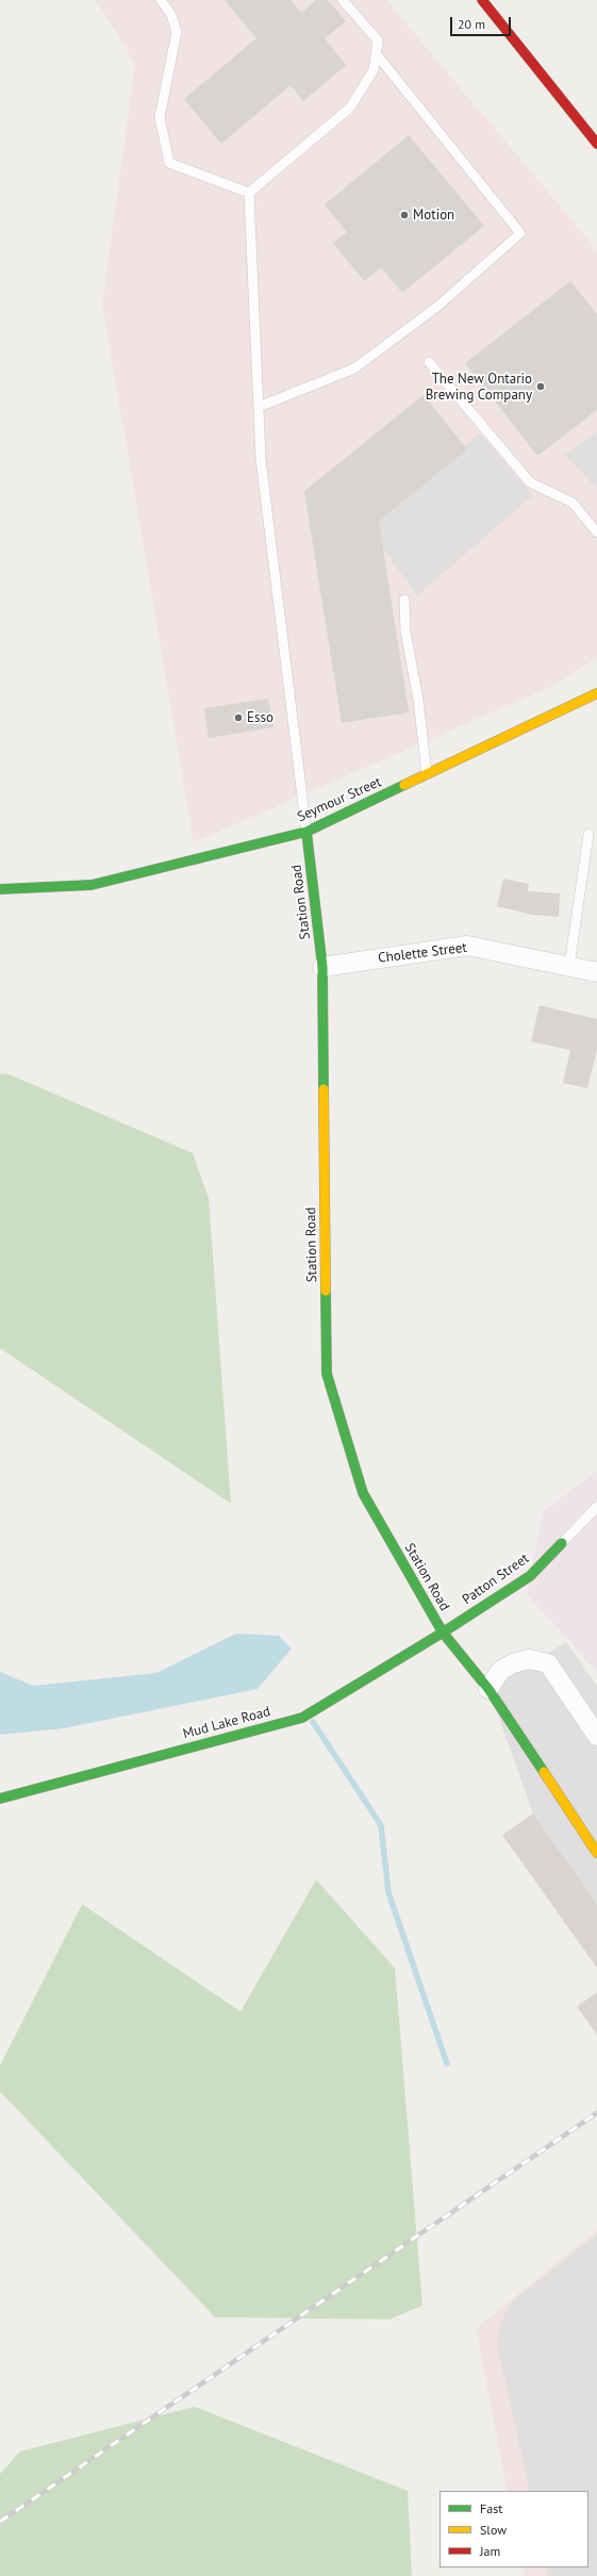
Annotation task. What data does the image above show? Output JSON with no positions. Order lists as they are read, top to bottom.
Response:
{
  "streets": {
    "main road": [
      "Seymour Street",
      "Station Road",
      "Patton Street",
      "Mud Lake Road"
    ],
    "street": ["Cholette Street"]
  },
  "crossings": [
    ["Seymour Street", "Station Road"],
    ["Station Road", "Cholette Street"],
    ["Station Road", "Patton Street"],
    ["Station Road", "Mud Lake Road"],
    ["Patton Street", "Mud Lake Road"]
  ],
  "places": ["Motion", "The New Ontario Brewing Company", "Esso"],
  "legend": ["Fast", "Slow", "Jam"],
  "scale_bar": "20 m"
}
